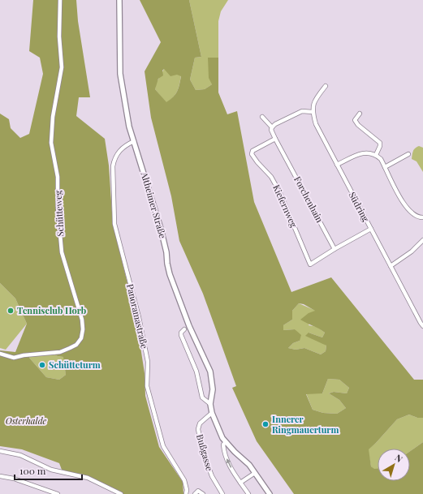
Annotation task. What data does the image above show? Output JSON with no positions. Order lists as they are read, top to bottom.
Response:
{
  "streets": {
    "street": [
      "Forchenhain",
      "Altheimer Straße",
      "Kiefernweg",
      "Südring",
      "Schütteweg",
      "Panoramastraße",
      "Bußgasse"
    ]
  },
  "crossings": [
    ["Forchenhain", "Kiefernweg"],
    ["Altheimer Straße", "Panoramastraße"],
    ["Altheimer Straße", "Bußgasse"]
  ],
  "parks": ["Osterhalde"],
  "places": ["Tennisclub Horb", "Schütteturm", "Innerer Ringmauerturm"],
  "scale_bar": "100 m",
  "north": "top right"
}
